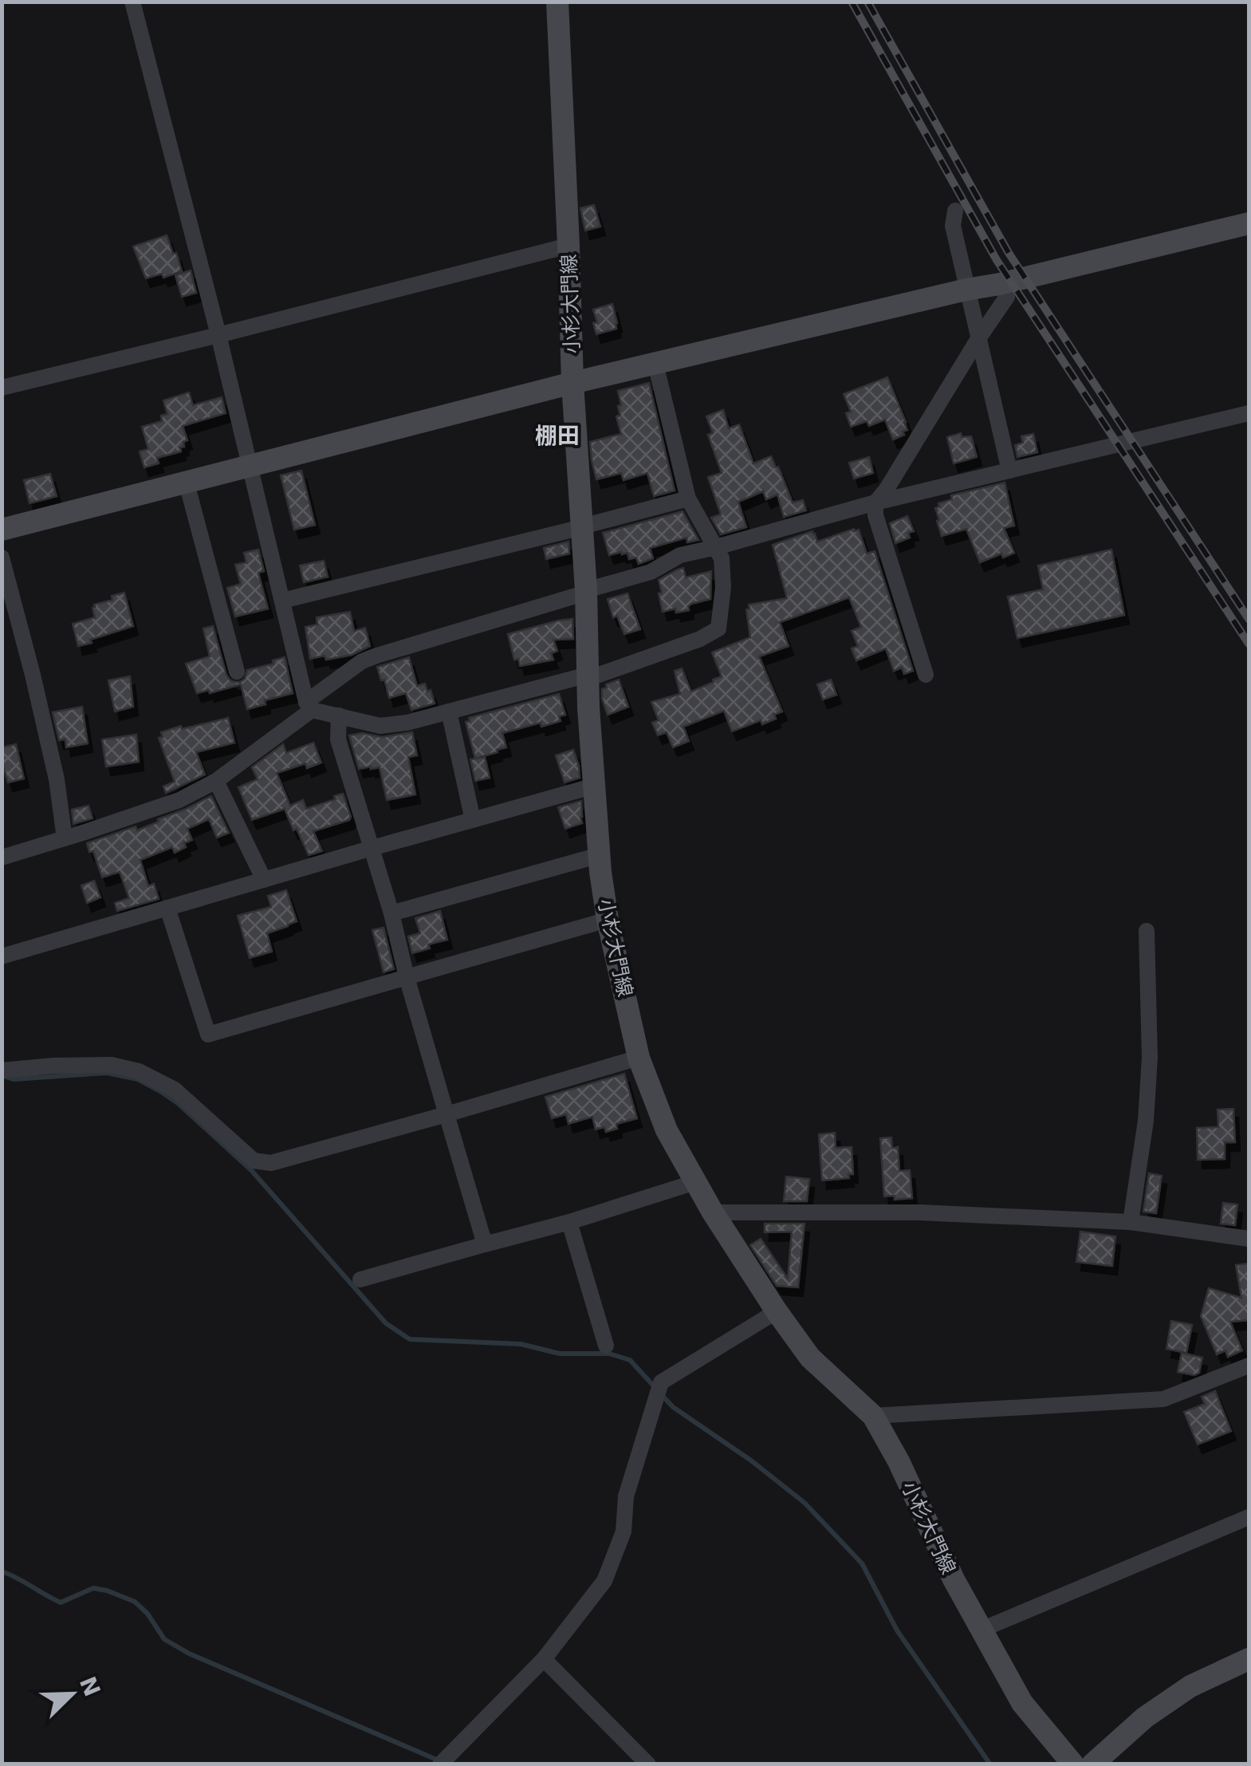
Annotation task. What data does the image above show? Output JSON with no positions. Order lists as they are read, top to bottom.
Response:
{
  "streets": {
    "main road": ["小杉大門線"]
  },
  "districts": ["棚田"],
  "north": "top right"
}
